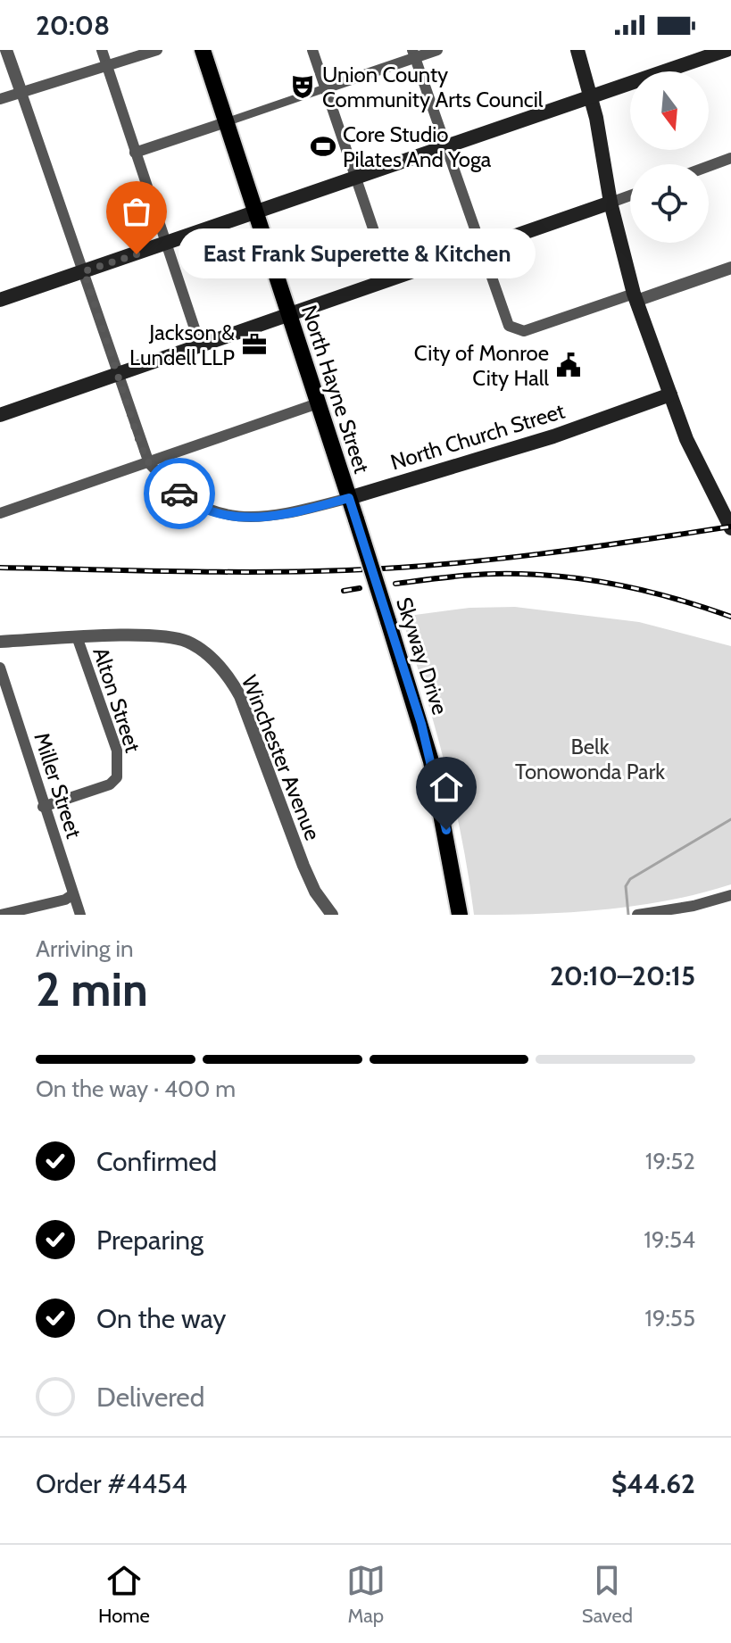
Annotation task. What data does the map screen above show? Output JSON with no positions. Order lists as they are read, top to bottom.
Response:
{
  "streets": {
    "main road": ["North Hayne Street", "North Church Street", "Skyway Drive"],
    "street": ["Alton Street", "Winchester Avenue", "Miller Street"]
  },
  "crossings": [
    ["North Hayne Street", "North Church Street"],
    ["North Hayne Street", "Skyway Drive"],
    ["North Church Street", "Skyway Drive"],
    ["Alton Street", "Winchester Avenue"],
    ["Alton Street", "Miller Street"]
  ],
  "parks": ["Belk Tonowonda Park"],
  "places": {
    "theatre": ["Union County Community Arts Council"],
    "sports": ["Core Studio Pilates And Yoga"],
    "other": ["East Frank Superette & Kitchen"],
    "office": ["Jackson & Lundell LLP"],
    "public building": ["City of Monroe City Hall"]
  },
  "north": "bottom",
  "page": {
    "status": "20:08",
    "bubble": "East Frank Superette & Kitchen",
    "heading": ["2 min", "Arriving in", "20:10–20:15"],
    "panel": ["Order #4454", "$44.62"],
    "bar": "On the way · 400 m",
    "list": [
      ["Confirmed", "19:52"],
      ["Preparing", "19:54"],
      ["On the way", "19:55"],
      "Delivered"
    ],
    "tabs": ["Home", "Map", "Saved"]
  }
}
